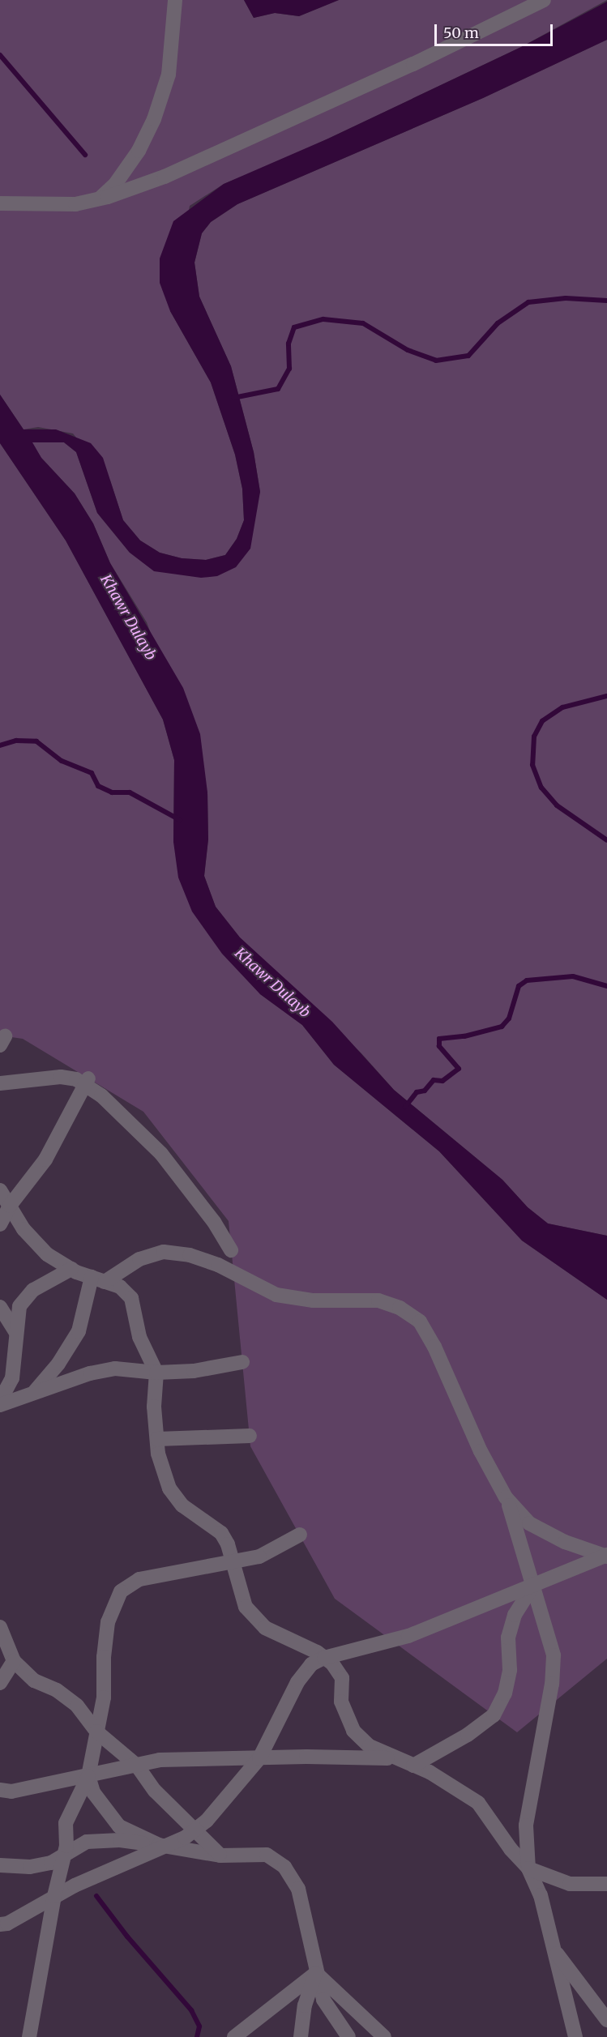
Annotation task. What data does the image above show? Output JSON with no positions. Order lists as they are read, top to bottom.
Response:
{
  "water": ["Khawr Dulayb"],
  "scale_bar": "50 m"
}
